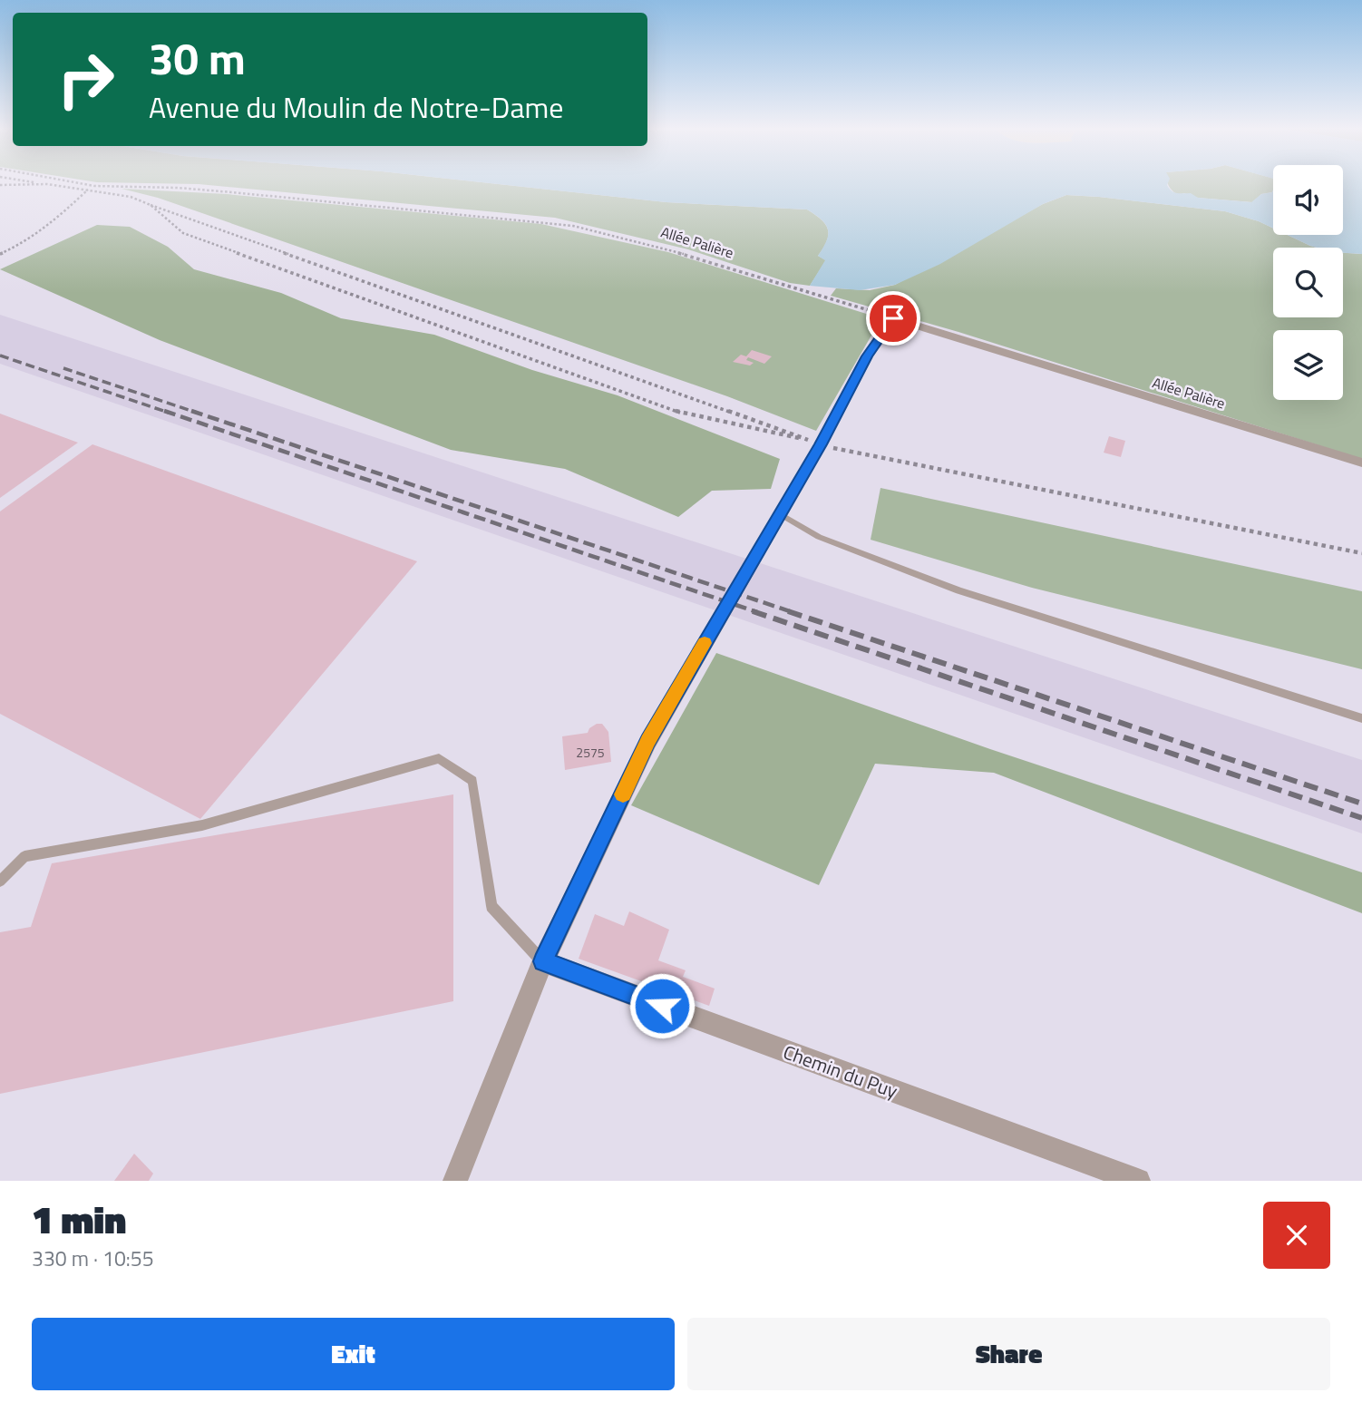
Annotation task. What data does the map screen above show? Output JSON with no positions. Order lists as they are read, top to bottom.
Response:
{
  "streets": {
    "street": ["Allée Palière", "Chemin du Puy"]
  },
  "house_numbers": ["2575"],
  "page": {
    "turn": ["30 m", "Avenue du Moulin de Notre-Dame"],
    "heading": ["1 min", "330 m · 10:55"],
    "buttons": ["Exit", "Share"]
  }
}
